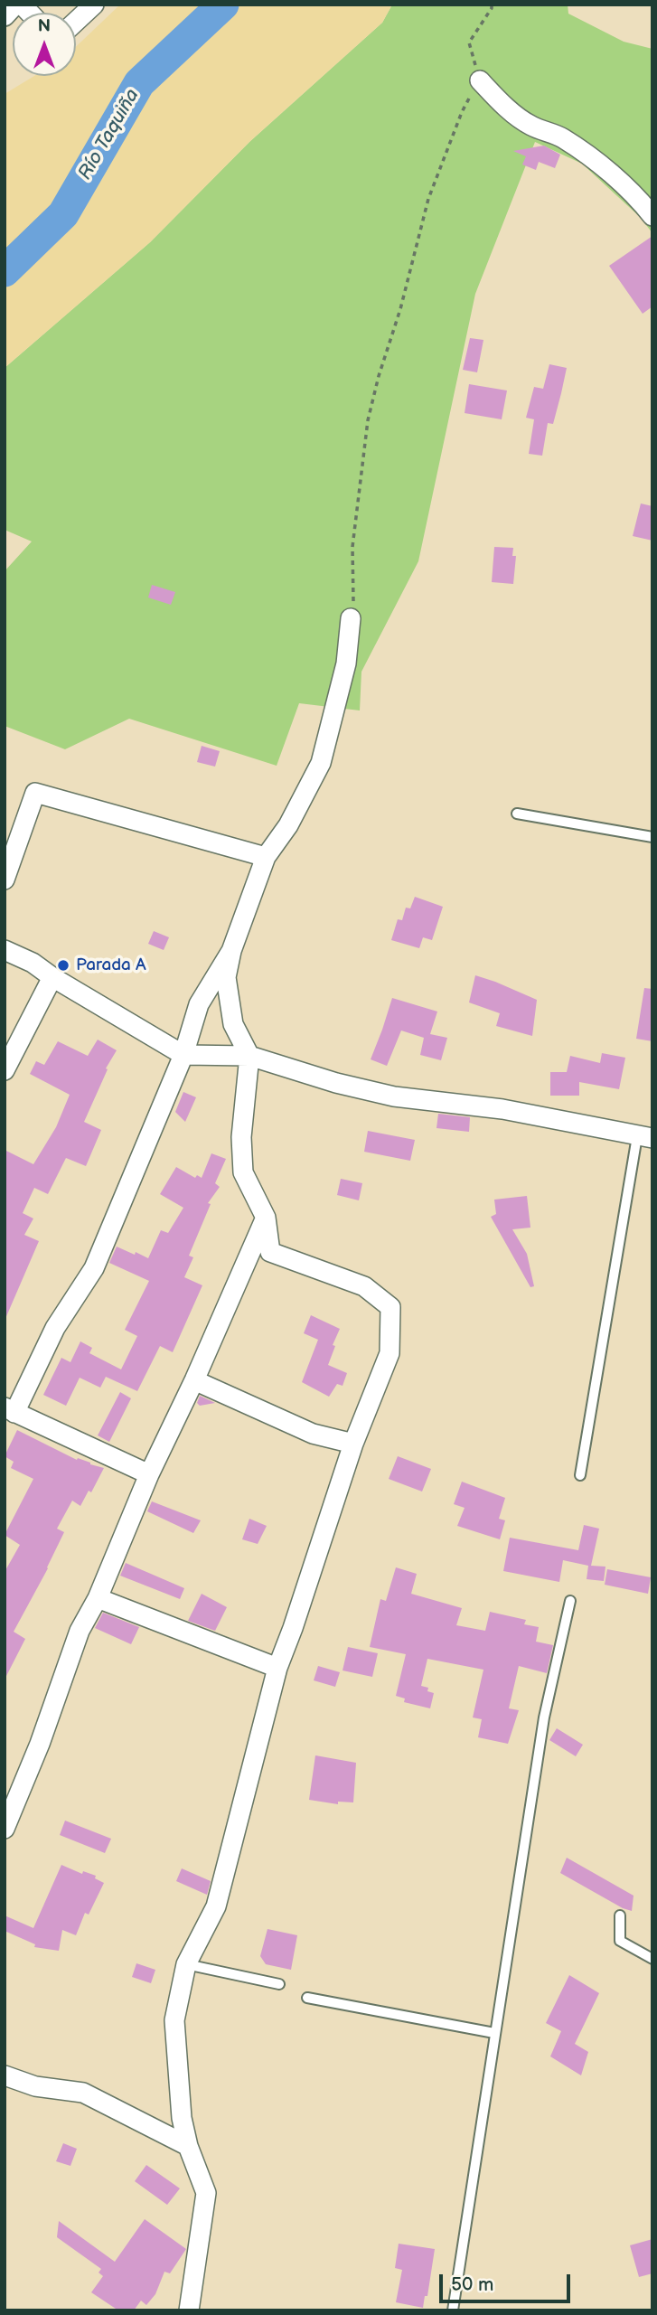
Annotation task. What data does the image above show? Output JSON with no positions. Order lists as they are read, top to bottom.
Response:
{
  "water": ["Río Taquiña"],
  "places": ["Parada A"],
  "scale_bar": "50 m",
  "north": "top"
}
